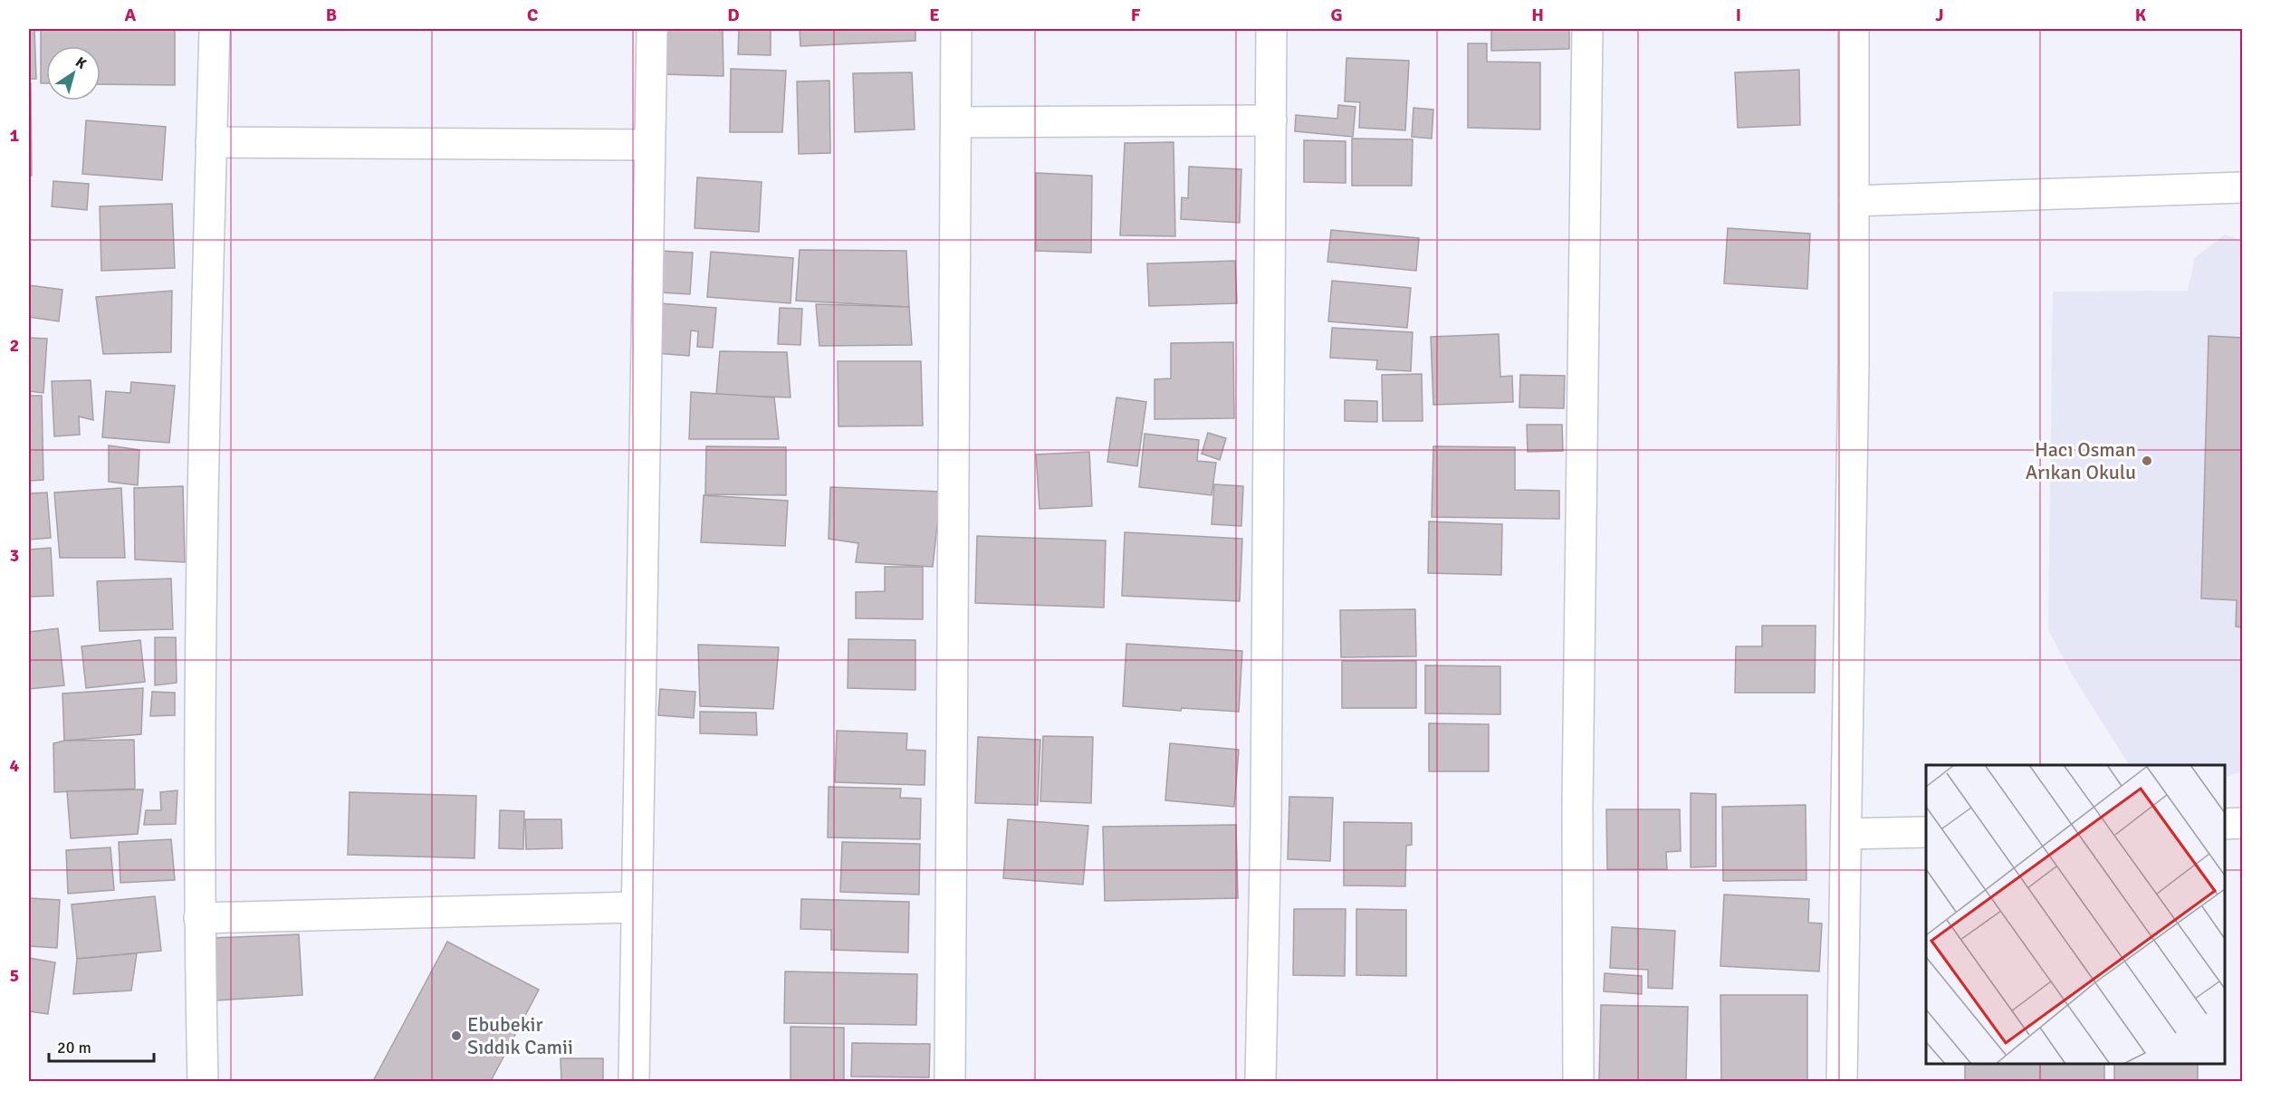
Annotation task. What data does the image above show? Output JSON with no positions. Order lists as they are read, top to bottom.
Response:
{
  "places": ["Hacı Osman Arıkan Okulu", "Ebubekir Sıddık Camii"],
  "scale_bar": "20 m",
  "north": "top right",
  "grid": {
    "columns": [
      "A",
      "B",
      "C",
      "D",
      "E",
      "F",
      "G",
      "H",
      "I",
      "J",
      "K"
    ],
    "rows": [
      "1",
      "2",
      "3",
      "4",
      "5"
    ]
  }
}
